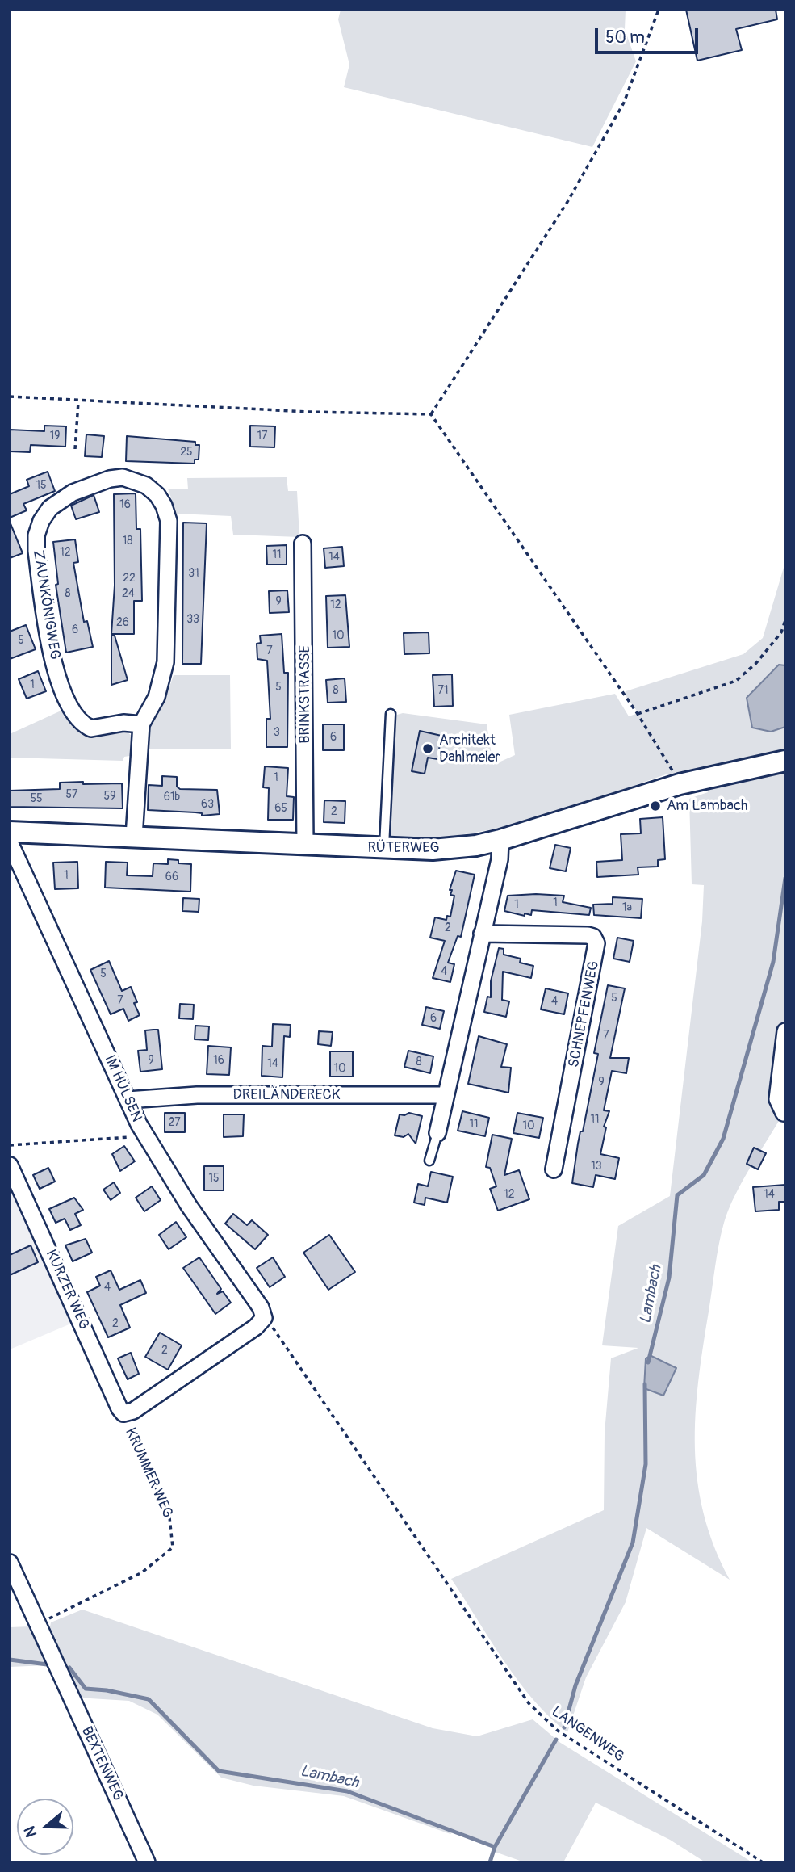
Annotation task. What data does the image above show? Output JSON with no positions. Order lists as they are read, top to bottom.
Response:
{
  "streets": {
    "street": [
      "ZAUNKÖNIGWEG",
      "BRINKSTRASSE",
      "RÜTERWEG",
      "SCHNEPFENWEG",
      "IM HÜLSEN",
      "DREILÄNDERECK",
      "KURZER WEG",
      "KRUMMER WEG",
      "BEXTENWEG"
    ],
    "path": ["LANGENWEG"]
  },
  "crossings": [
    ["ZAUNKÖNIGWEG", "RÜTERWEG"],
    ["BRINKSTRASSE", "RÜTERWEG"],
    ["IM HÜLSEN", "DREILÄNDERECK"],
    ["IM HÜLSEN", "KRUMMER WEG"],
    ["IM HÜLSEN", "LANGENWEG"],
    ["KURZER WEG", "KRUMMER WEG"],
    ["KRUMMER WEG", "LANGENWEG"],
    ["KRUMMER WEG", "BEXTENWEG"]
  ],
  "water": ["Lambach"],
  "places": ["Architekt Dahlmeier", "Am Lambach"],
  "house_numbers": [
    "19",
    "17",
    "25",
    "15",
    "16",
    "18",
    "12",
    "11",
    "14",
    "31",
    "22",
    "8",
    "24",
    "9",
    "12",
    "33",
    "26",
    "6",
    "10",
    "5",
    "7",
    "1",
    "5",
    "8",
    "71",
    "3",
    "6",
    "1",
    "57",
    "59",
    "61b",
    "55",
    "63",
    "65",
    "2",
    "1",
    "66",
    "1",
    "1",
    "1a",
    "2",
    "4",
    "5",
    "5",
    "7",
    "4",
    "6",
    "7",
    "9",
    "16",
    "8",
    "14",
    "10",
    "9",
    "11",
    "27",
    "11",
    "10",
    "13",
    "15",
    "12",
    "14",
    "4",
    "2",
    "2"
  ],
  "scale_bar": "50 m",
  "north": "left"
}
